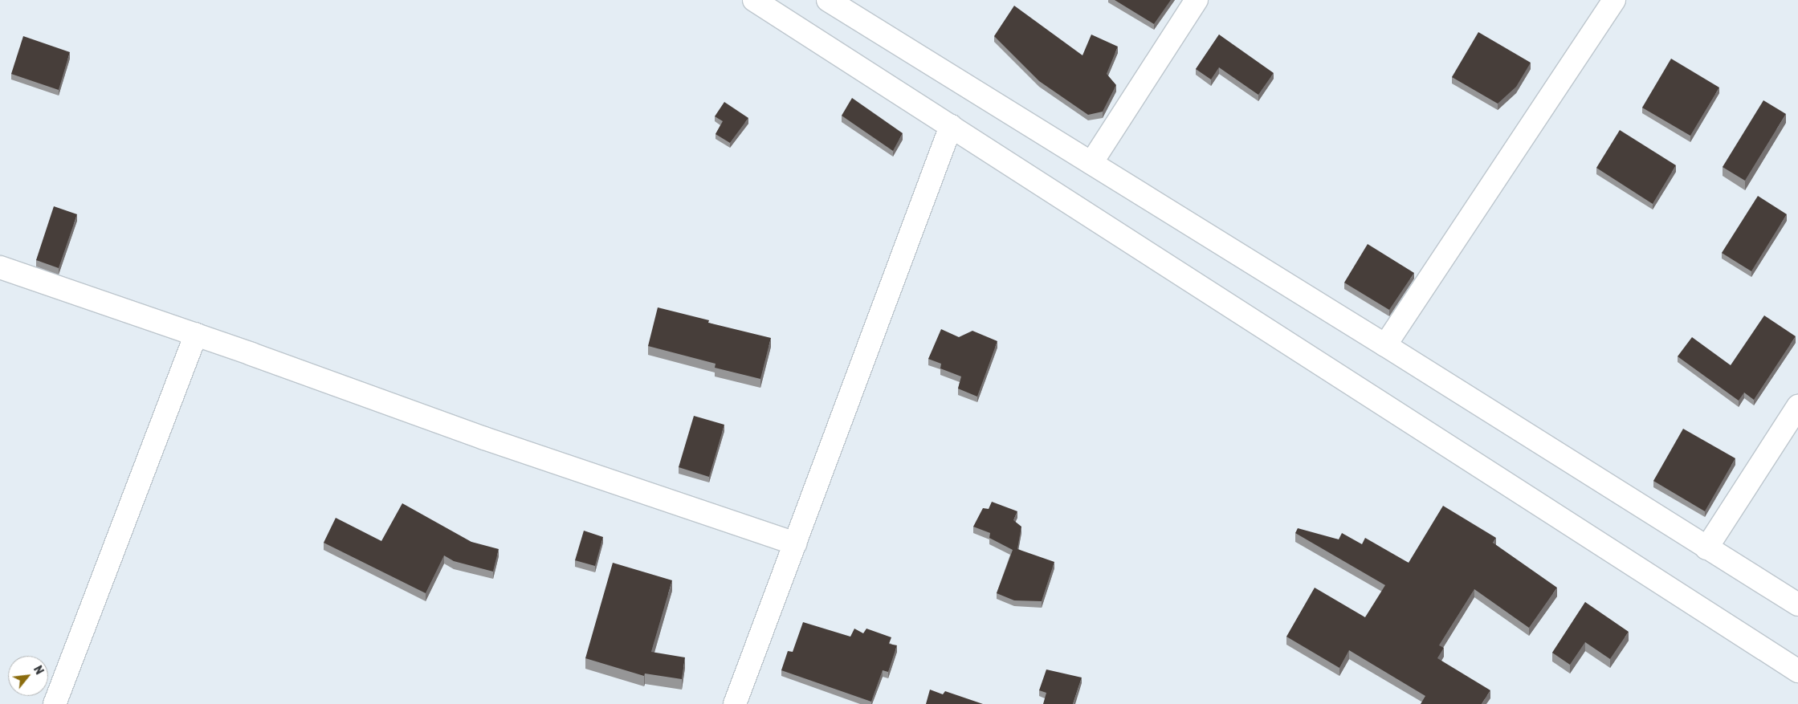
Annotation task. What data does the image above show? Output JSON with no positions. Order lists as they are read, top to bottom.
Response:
{
  "north": "top right"
}
